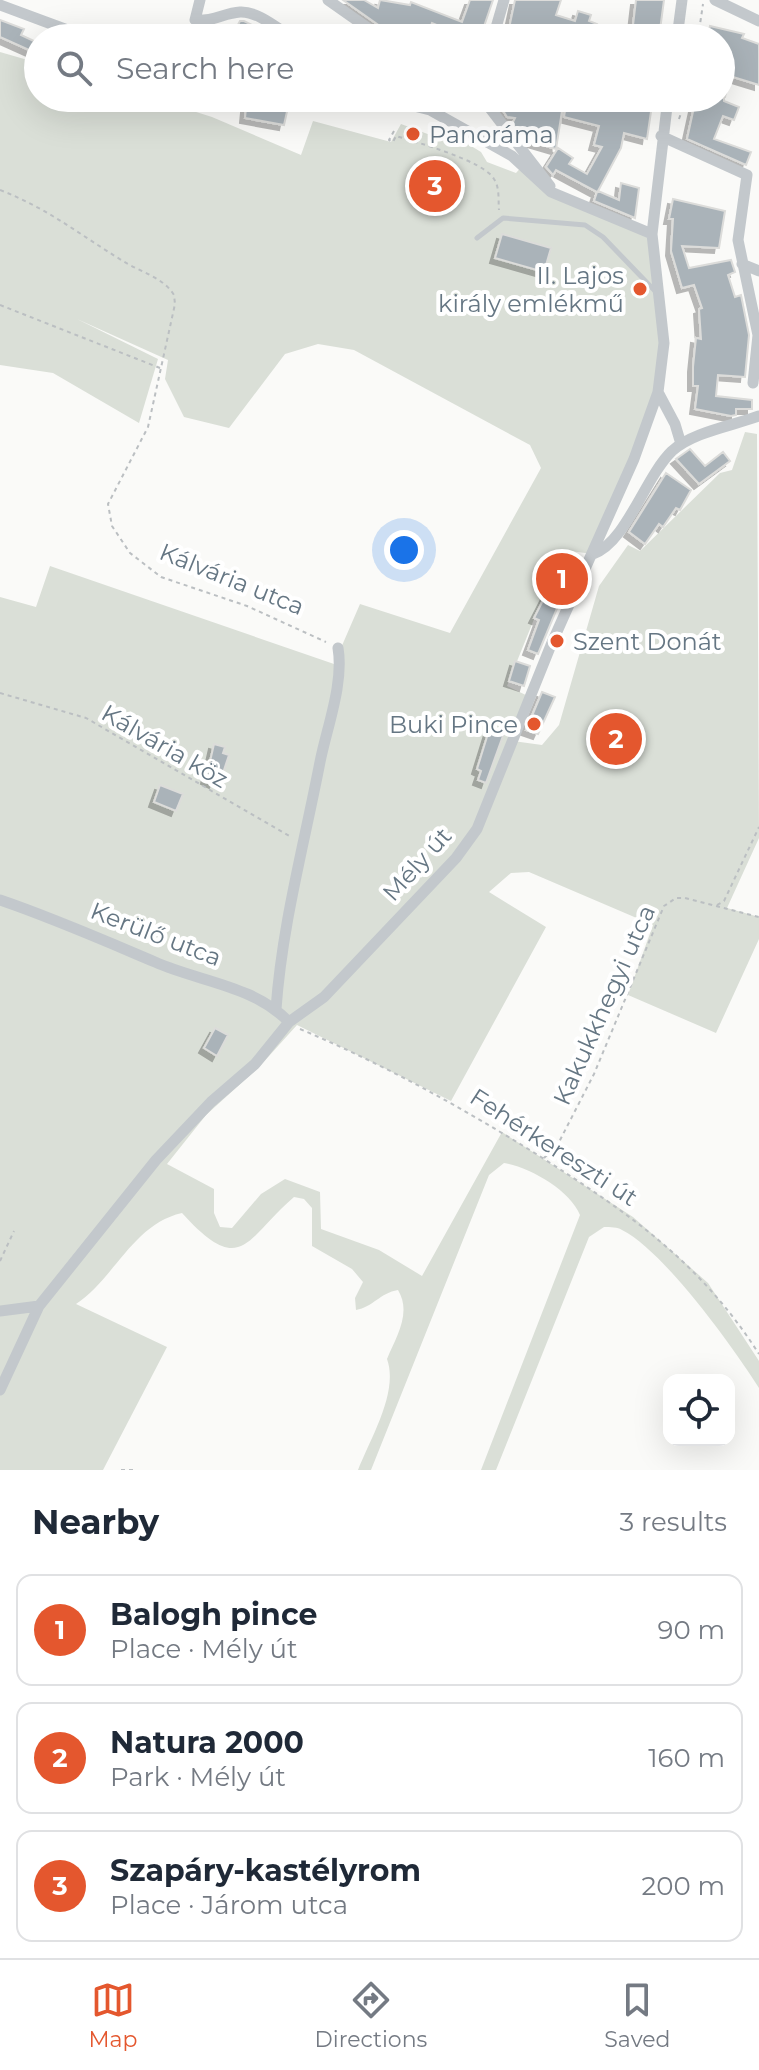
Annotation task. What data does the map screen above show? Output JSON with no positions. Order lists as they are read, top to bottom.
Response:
{
  "streets": {
    "street": ["Mély út", "Kerülő utca"],
    "path": [
      "Kálvária utca",
      "Kálvária köz",
      "Kakukkhegyi utca",
      "Fehérkereszti út"
    ]
  },
  "crossings": [
    ["Mély út", "Kerülő utca"],
    ["Mély út", "Fehérkereszti út"],
    ["Kerülő utca", "Fehérkereszti út"],
    ["Kakukkhegyi utca", "Fehérkereszti út"]
  ],
  "places": [
    "Panoráma",
    "II. Lajos király emlékmű",
    "Szent Donát",
    "Buki Pince"
  ],
  "page": {
    "search": "Search here",
    "pins": ["3", "1", "2"],
    "heading": ["Nearby", "3 results"],
    "list": [
      {
        "mark": "1",
        "name": "Balogh pince",
        "note": "Place · Mély út",
        "value": "90 m"
      },
      {
        "mark": "2",
        "name": "Natura 2000",
        "note": "Park · Mély út",
        "value": "160 m"
      },
      {
        "mark": "3",
        "name": "Szapáry-kastélyrom",
        "note": "Place · Járom utca",
        "value": "200 m"
      }
    ],
    "nav": ["Map", "Directions", "Saved"]
  }
}
